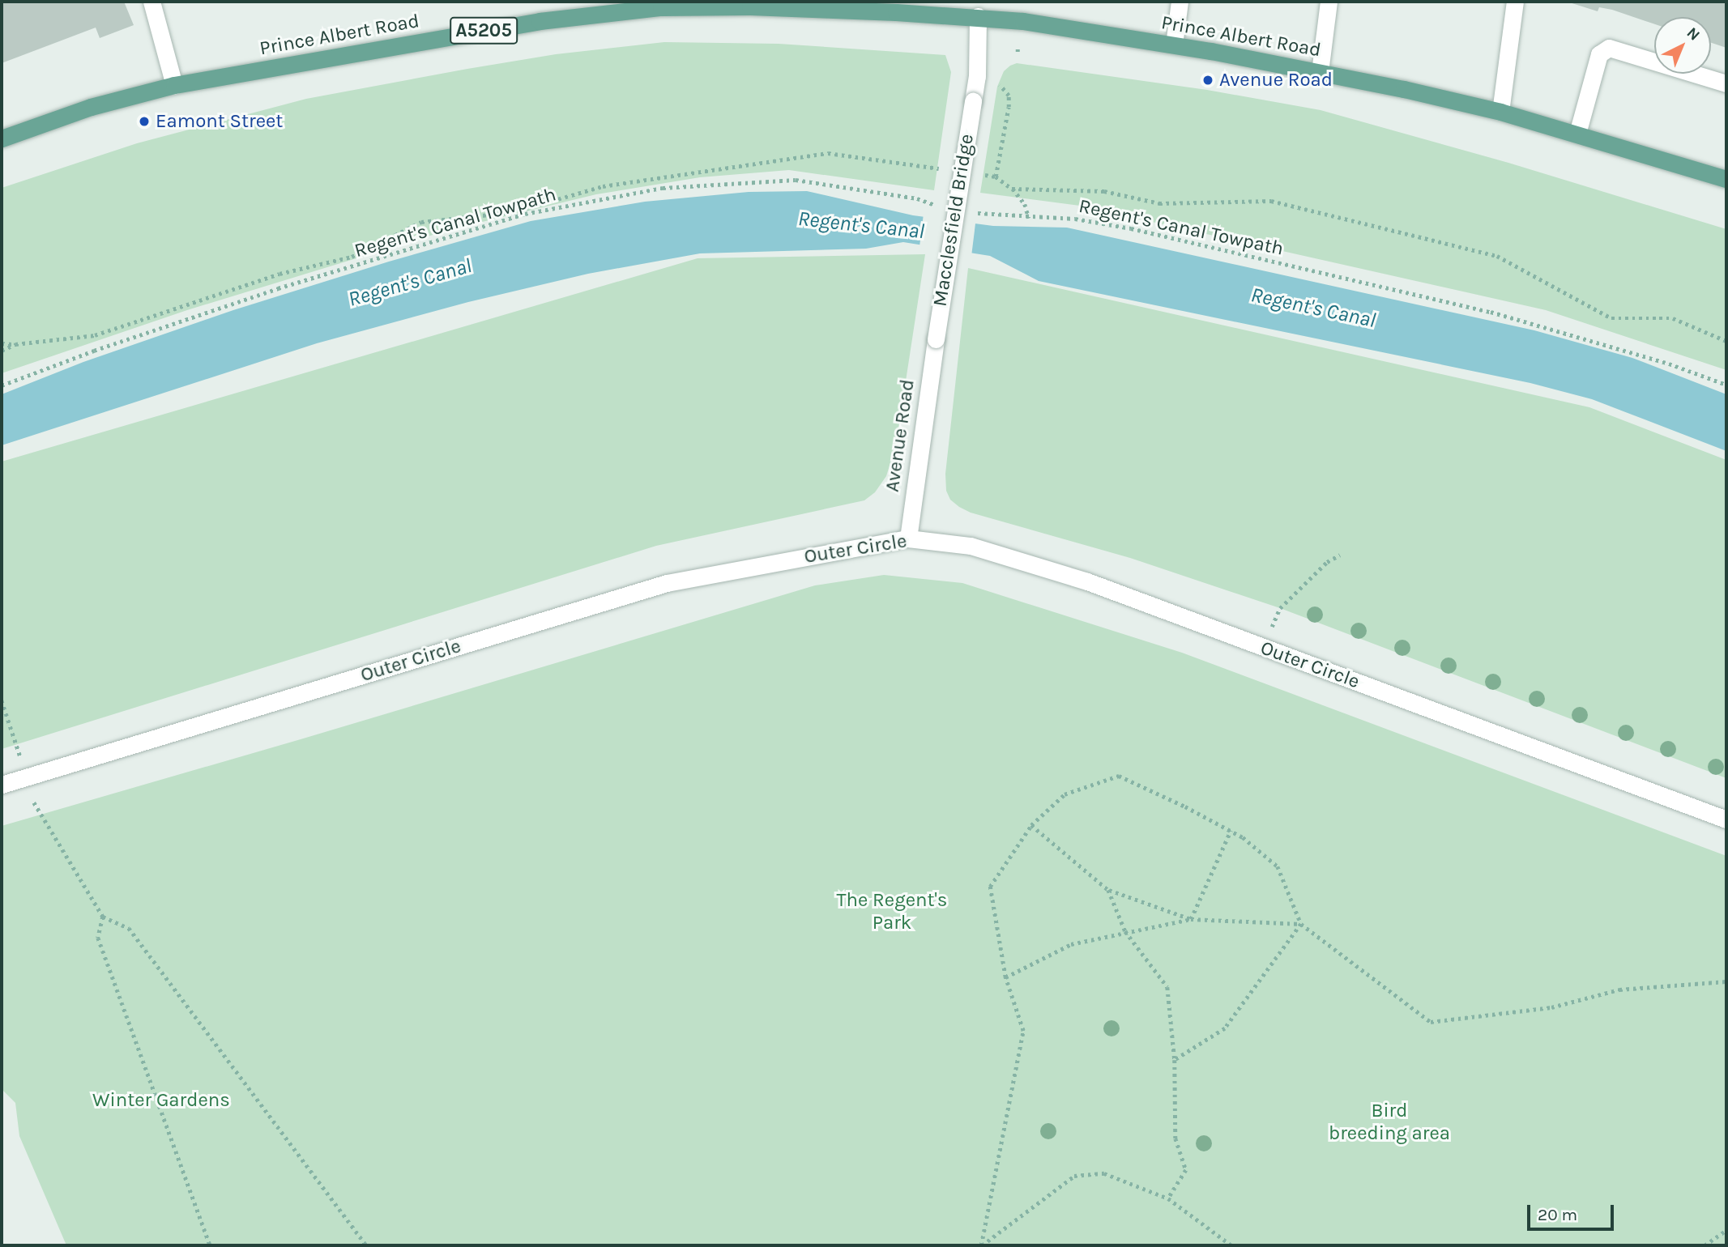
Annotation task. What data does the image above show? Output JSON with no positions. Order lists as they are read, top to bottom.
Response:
{
  "streets": {
    "main road": ["A5205", "Prince Albert Road"],
    "street": ["Macclesfield Bridge", "Avenue Road", "Outer Circle"],
    "path": ["Regent's Canal Towpath"]
  },
  "crossings": [
    ["Prince Albert Road", "Macclesfield Bridge"],
    ["Macclesfield Bridge", "Avenue Road"],
    ["Avenue Road", "Outer Circle"]
  ],
  "water": ["Regent's Canal"],
  "parks": ["The Regent's Park", "Winter Gardens", "Bird breeding area"],
  "places": ["Avenue Road", "Eamont Street"],
  "scale_bar": "20 m",
  "north": "top right"
}
